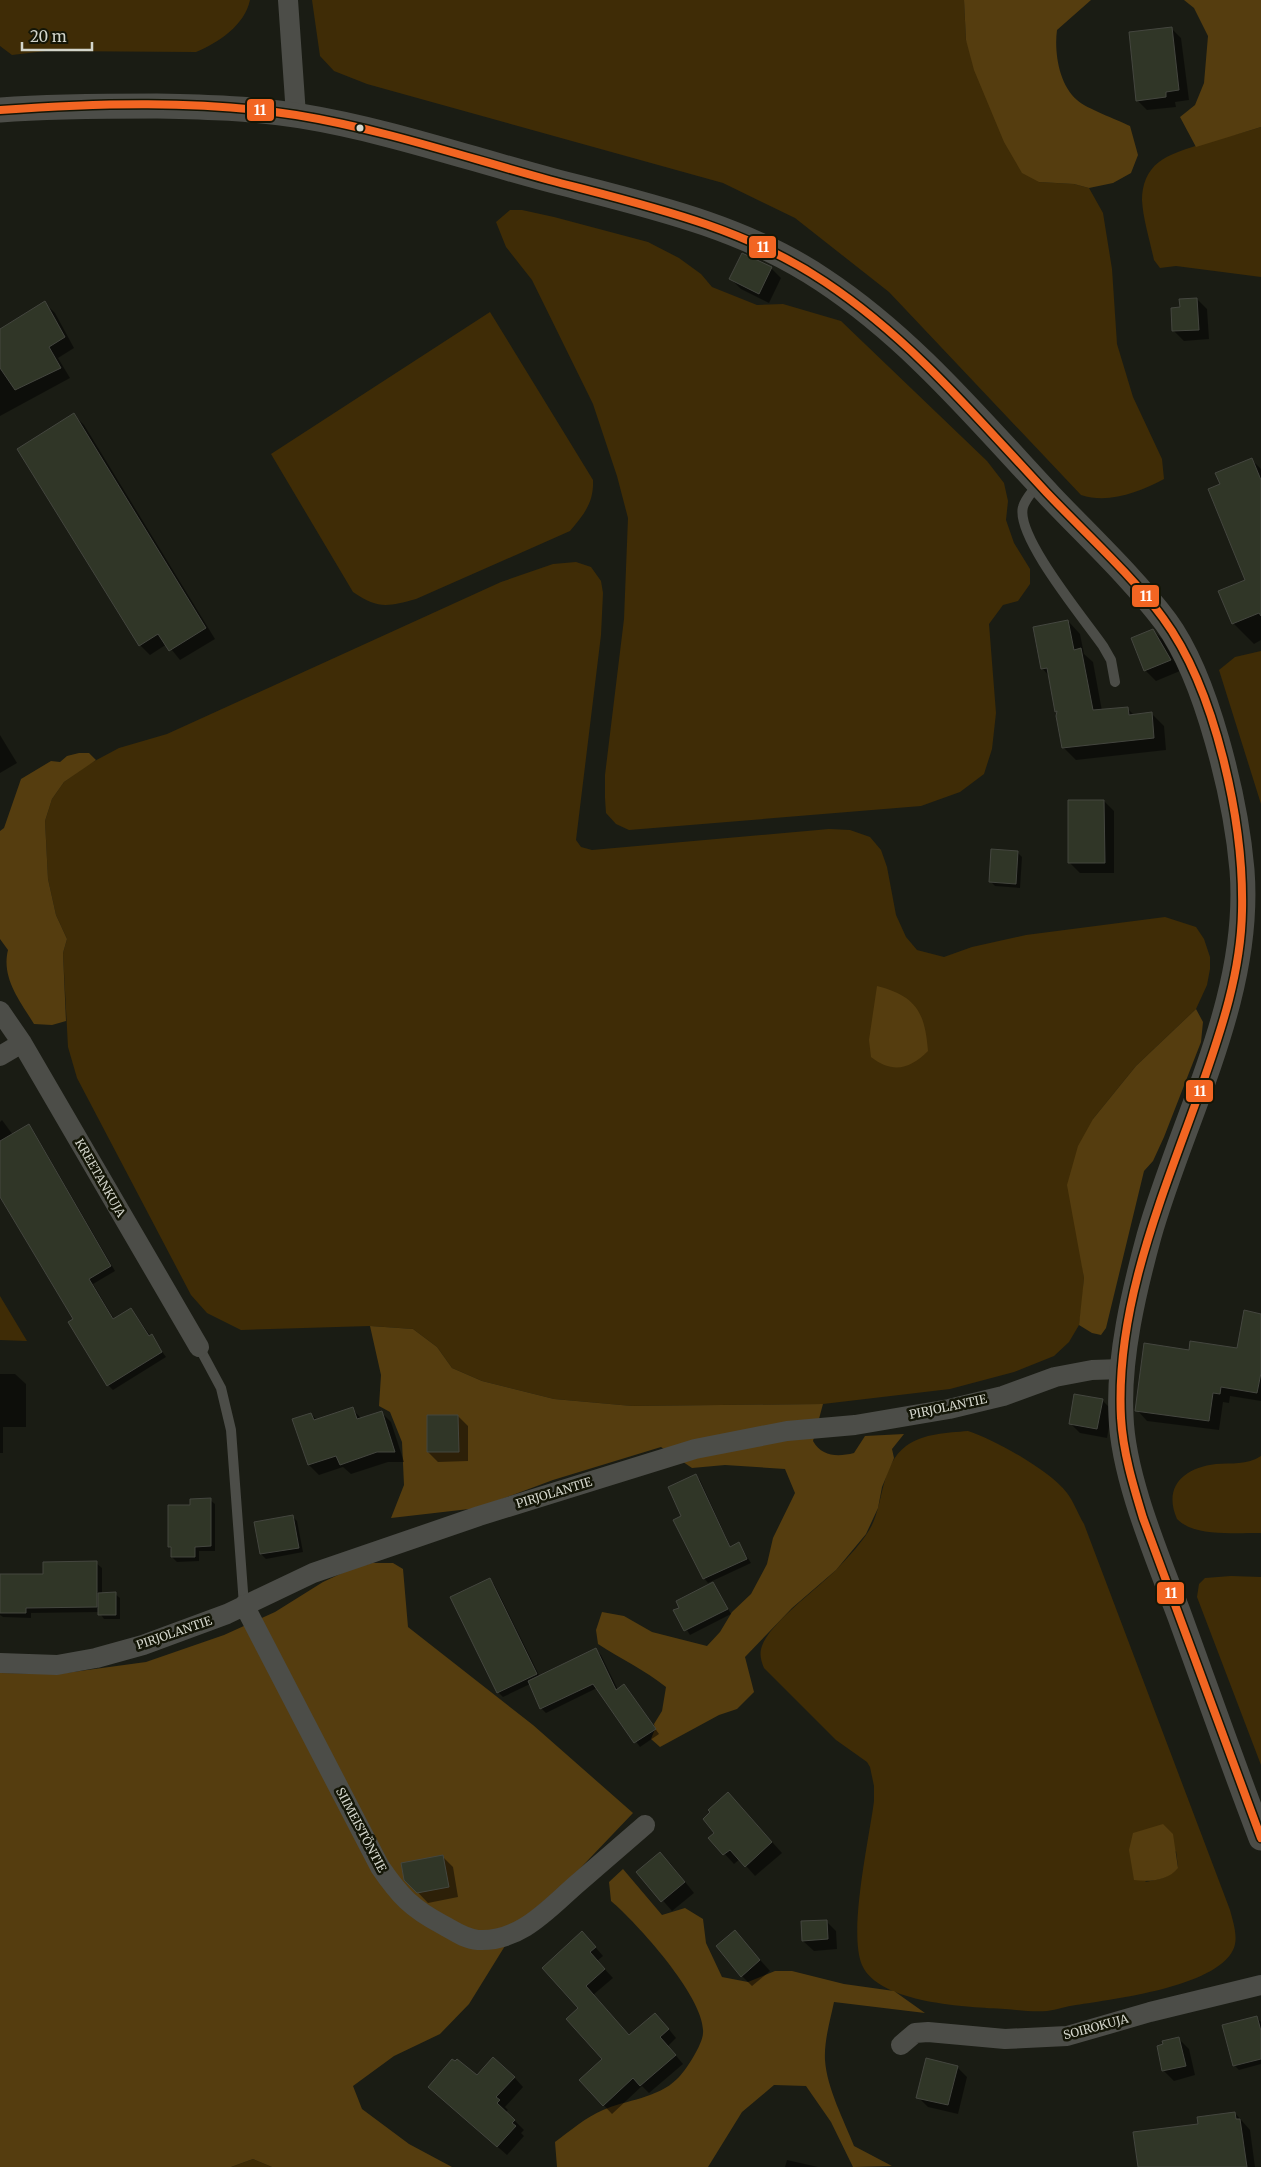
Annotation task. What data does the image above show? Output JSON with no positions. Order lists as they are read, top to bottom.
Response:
{
  "streets": {
    "street": [
      "KREETANKUJA",
      "PIRJOLANTIE",
      "SIIMEISTÖNTIE",
      "SOIROKUJA"
    ]
  },
  "crossings": [
    ["PIRJOLANTIE", "SIIMEISTÖNTIE"]
  ],
  "lines": ["transit line 11"],
  "scale_bar": "20 m"
}
